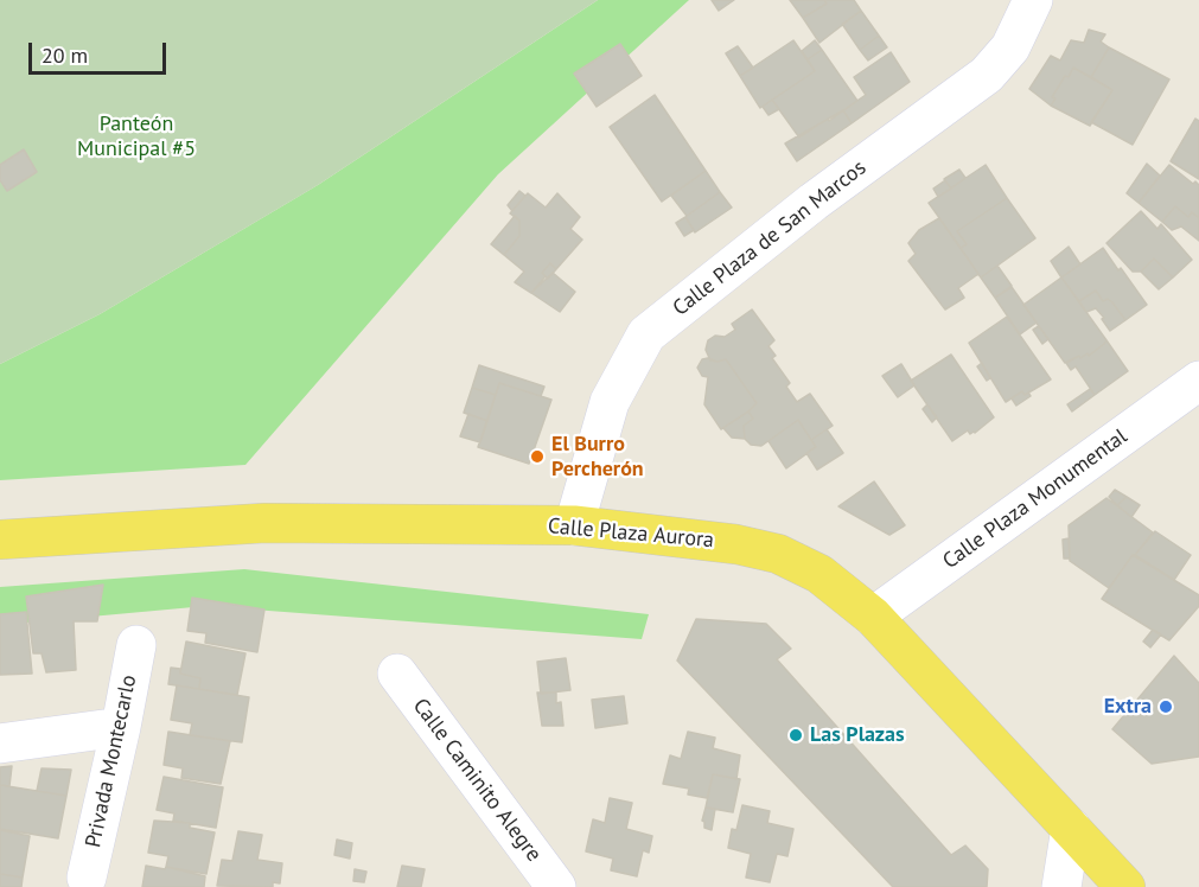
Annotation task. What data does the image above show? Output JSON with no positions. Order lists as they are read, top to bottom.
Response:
{
  "streets": {
    "main road": ["Calle Plaza Aurora"],
    "street": [
      "Calle Plaza de San Marcos",
      "Calle Plaza Monumental",
      "Privada Montecarlo",
      "Calle Caminito Alegre"
    ]
  },
  "crossings": [
    ["Calle Plaza de San Marcos", "Calle Plaza Aurora"],
    ["Calle Plaza Monumental", "Calle Plaza Aurora"]
  ],
  "parks": ["Panteón Municipal #5"],
  "places": ["El Burro Percherón", "Extra", "Las Plazas"],
  "scale_bar": "20 m"
}
